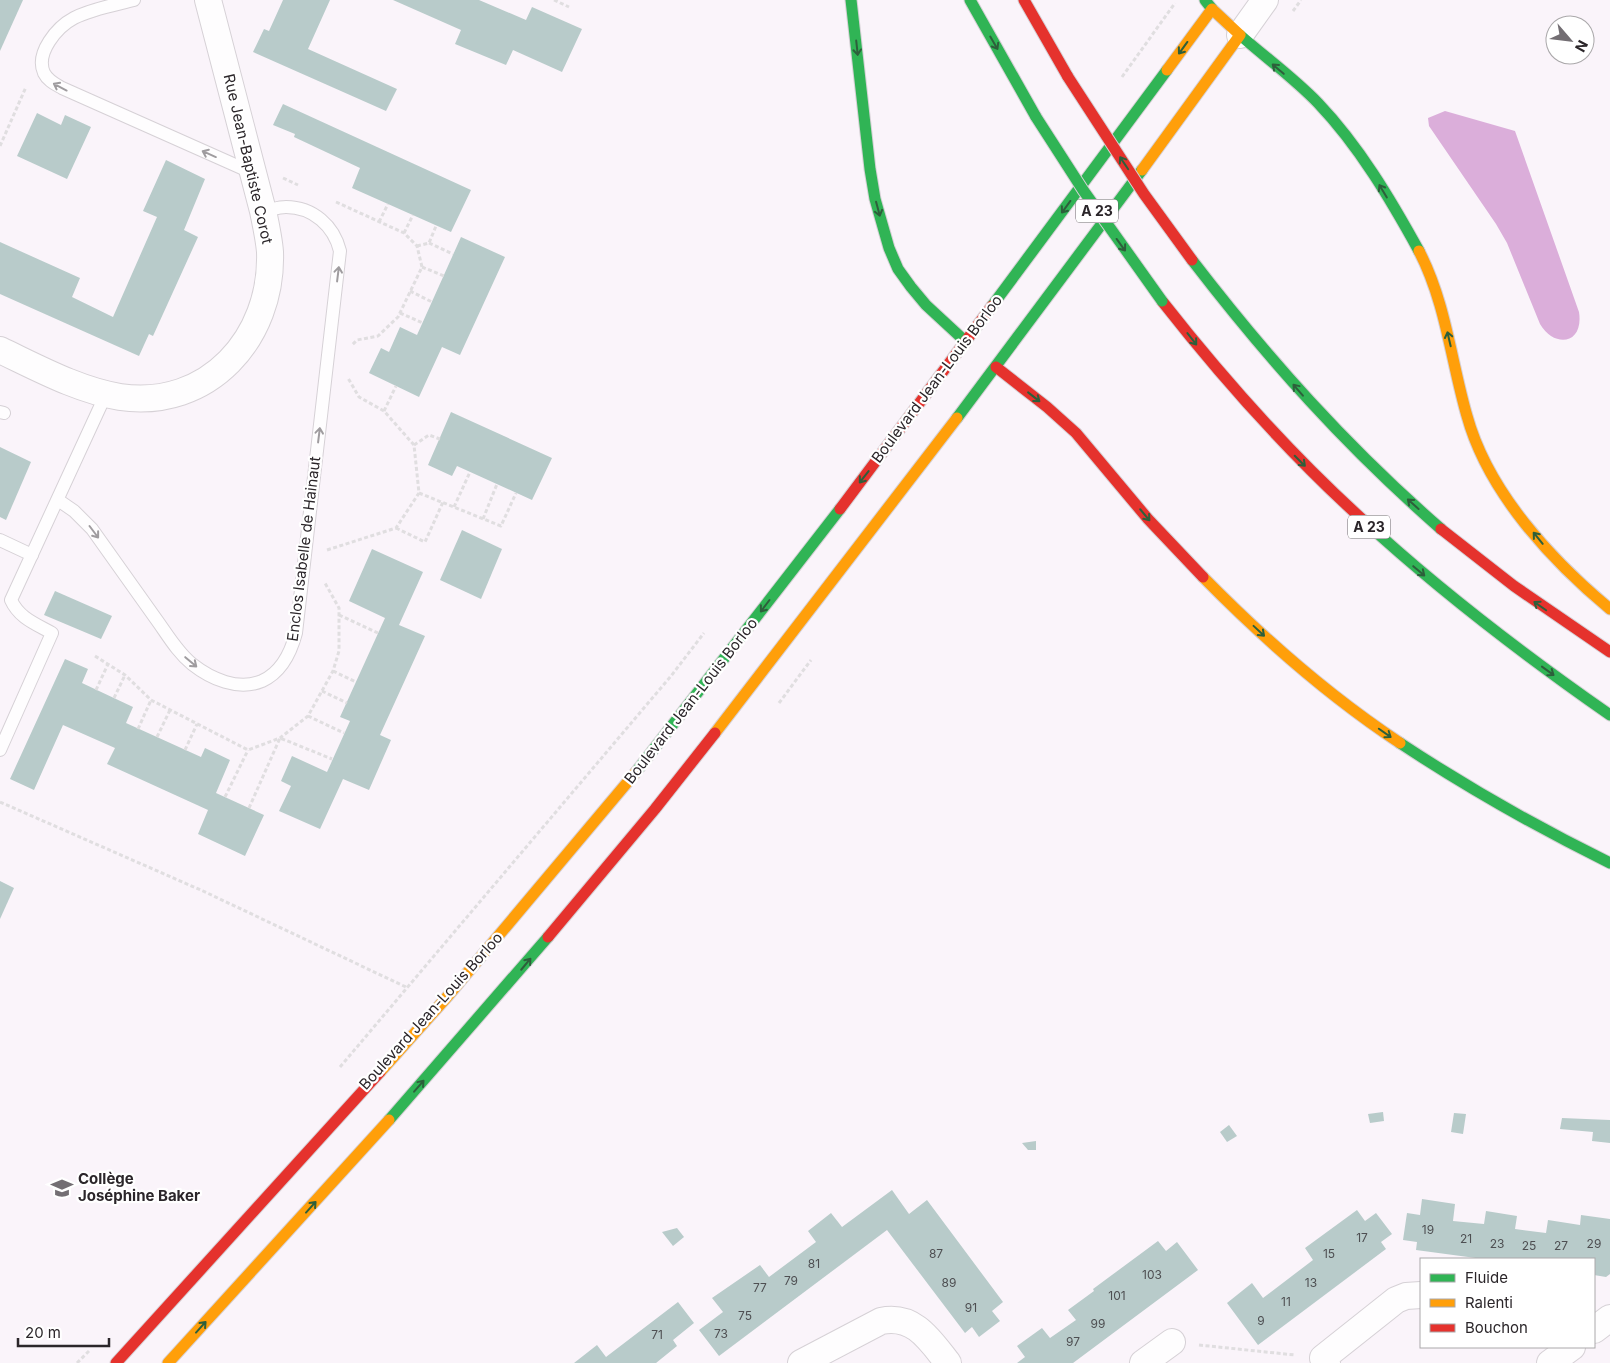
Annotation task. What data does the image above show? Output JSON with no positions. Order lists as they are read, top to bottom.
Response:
{
  "streets": {
    "main road": ["A 23", "Boulevard Jean-Louis Borloo"],
    "street": ["Rue Jean-Baptiste Corot"],
    "lane": ["Enclos Isabelle de Hainaut"]
  },
  "crossings": [
    ["Rue Jean-Baptiste Corot", "Enclos Isabelle de Hainaut"]
  ],
  "places": {
    "school or university": ["Collège Joséphine Baker"]
  },
  "house_numbers": [
    "19",
    "17",
    "21",
    "23",
    "29",
    "25",
    "27",
    "87",
    "15",
    "81",
    "103",
    "79",
    "89",
    "13",
    "77",
    "101",
    "11",
    "91",
    "75",
    "9",
    "99",
    "73",
    "71",
    "97"
  ],
  "legend": ["Fluide", "Ralenti", "Bouchon"],
  "scale_bar": "20 m",
  "north": "bottom right"
}
